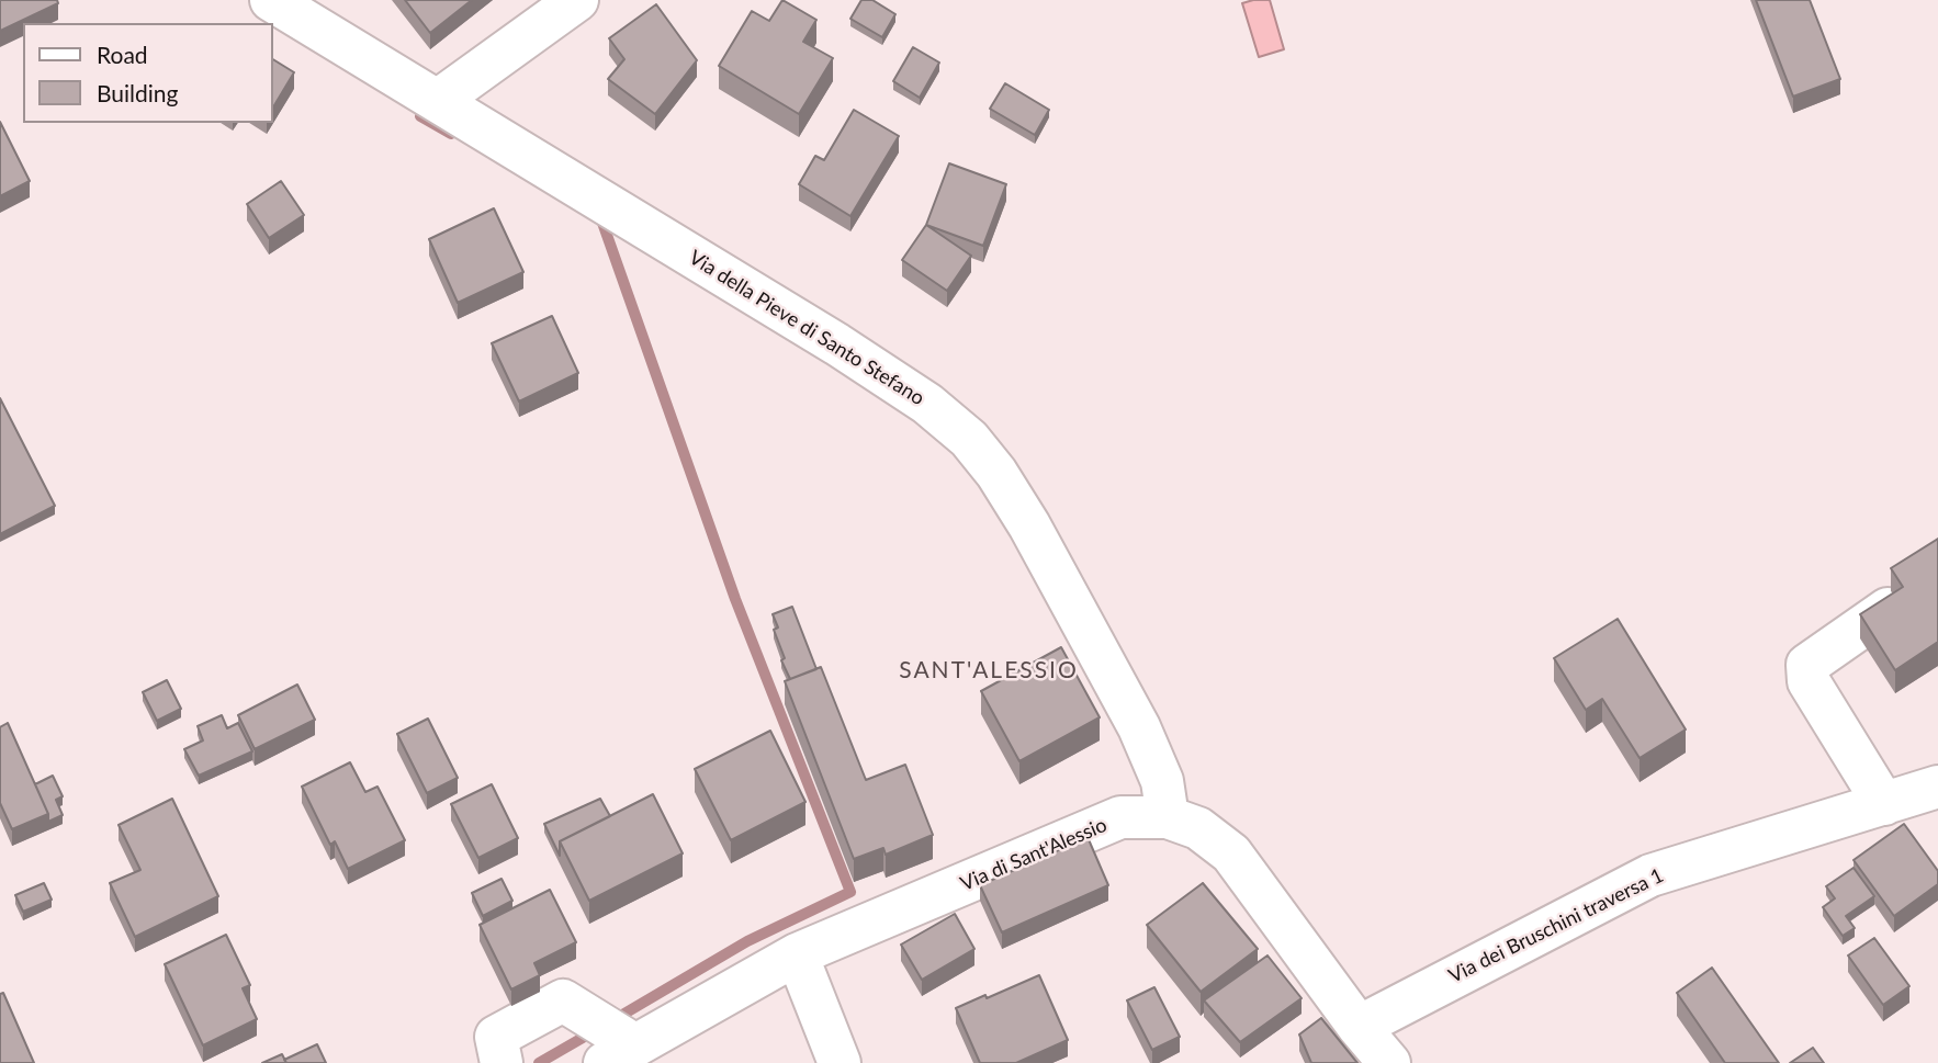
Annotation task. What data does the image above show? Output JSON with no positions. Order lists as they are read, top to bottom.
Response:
{
  "streets": {
    "street": ["Via della Pieve di Santo Stefano", "Via di Sant'Alessio", "Via dei Bruschini traversa 1"]
  },
  "crossings": [
    ["Via della Pieve di Santo Stefano", "Via di Sant'Alessio"],
    ["Via di Sant'Alessio", "Via dei Bruschini traversa 1"]
  ],
  "districts": ["SANT'ALESSIO"],
  "legend": ["Road", "Building"]
}
